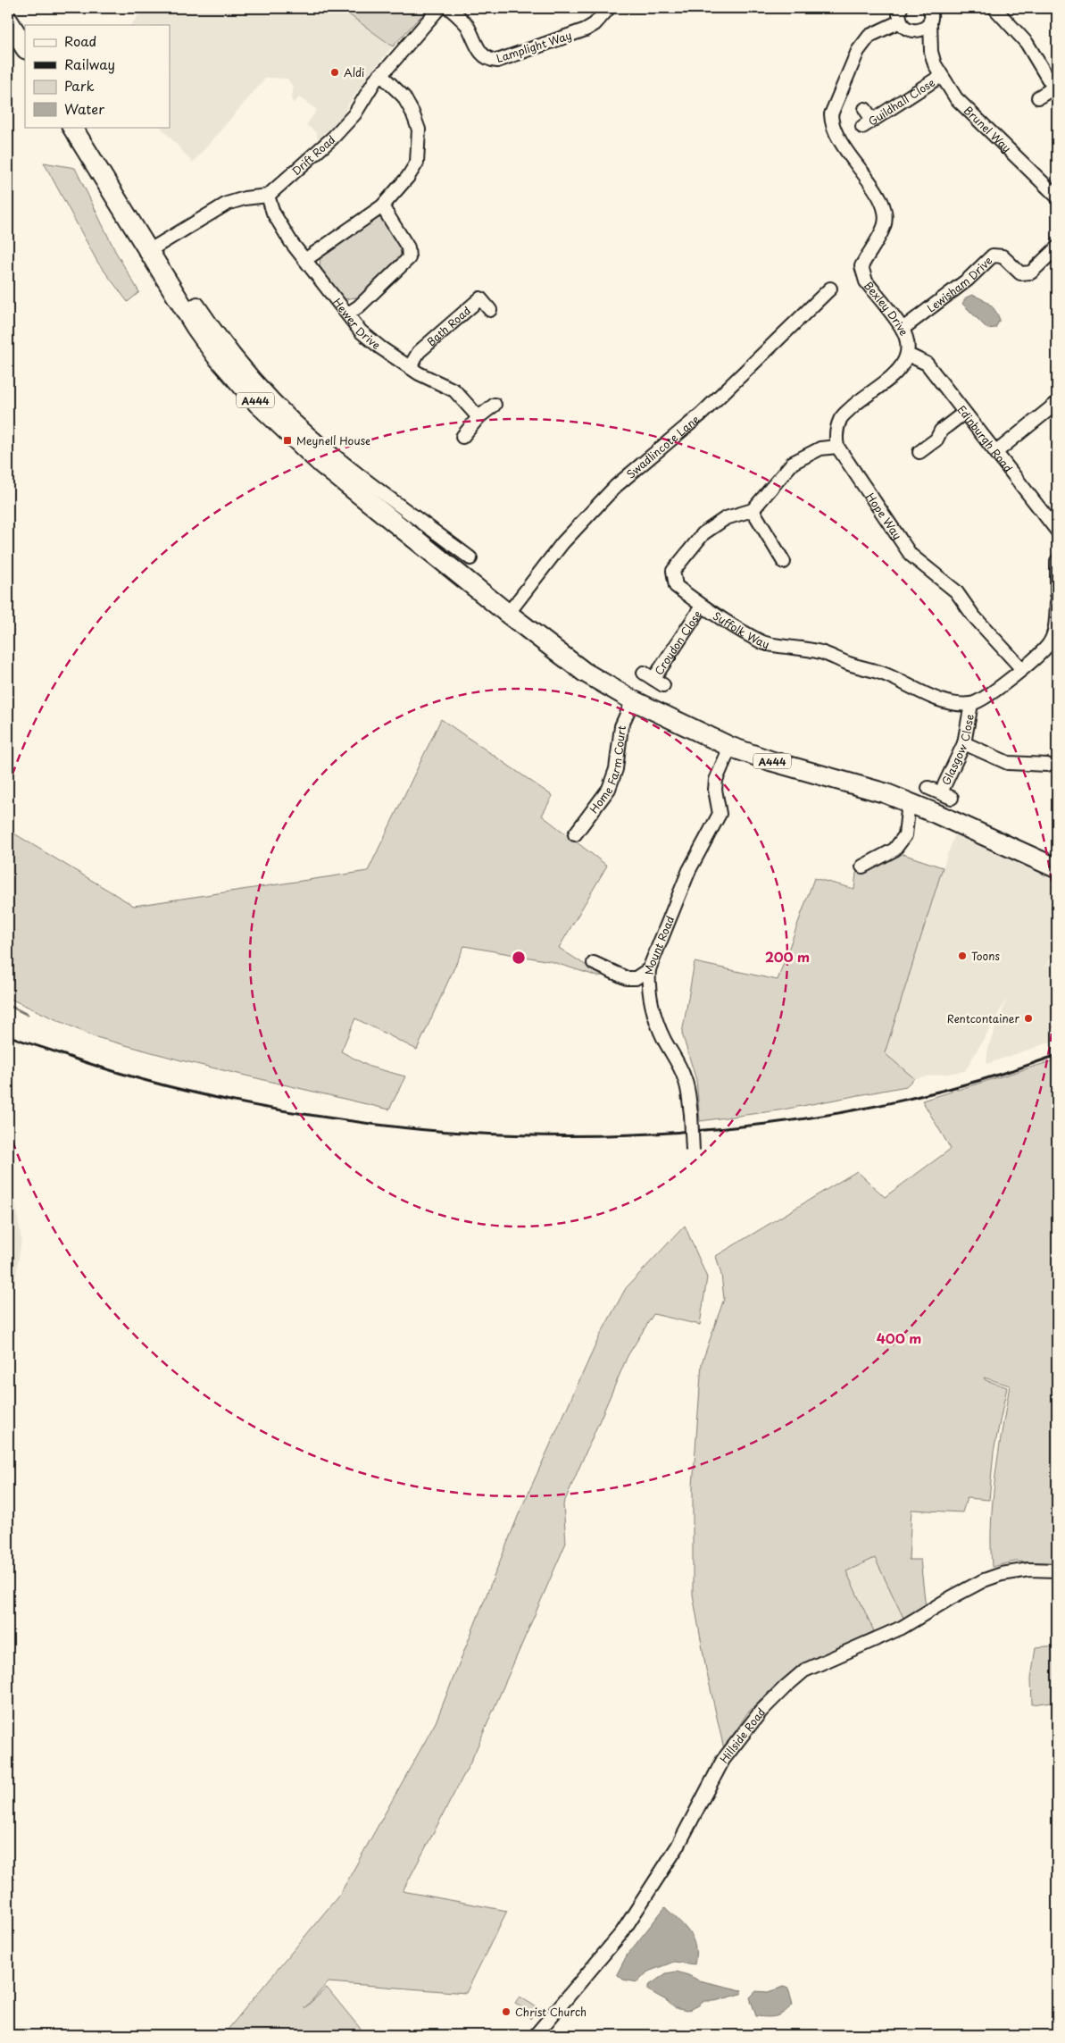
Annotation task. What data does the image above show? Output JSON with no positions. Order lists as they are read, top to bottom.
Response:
{
  "streets": {
    "highway": ["A444"],
    "street": [
      "Lamplight Way",
      "Guildhall Close",
      "Brunel Way",
      "Drift Road",
      "Lewisham Drive",
      "Bexley Drive",
      "Hewer Drive",
      "Bath Road",
      "Edinburgh Road",
      "Swadlincote Lane",
      "Hope Way",
      "Suffolk Way",
      "Croydon Close",
      "Glasgow Close",
      "Home Farm Court",
      "Mount Road",
      "Hillside Road"
    ]
  },
  "crossings": [
    ["Guildhall Close", "Brunel Way"],
    ["Brunel Way", "Bexley Drive"],
    ["Drift Road", "Hewer Drive"],
    ["Lewisham Drive", "Bexley Drive"],
    ["Bexley Drive", "Edinburgh Road"],
    ["Hewer Drive", "Bath Road"],
    ["A444", "Swadlincote Lane"],
    ["A444", "Home Farm Court"],
    ["A444", "Mount Road"],
    ["Suffolk Way", "Croydon Close"],
    ["Suffolk Way", "Glasgow Close"]
  ],
  "places": {
    "other": [
      "Aldi",
      "Toons",
      "Rentcontainer",
      "Christ Church"
    ],
    "transit": ["Meynell House"]
  },
  "legend": [
    "Road",
    "Railway",
    "Park",
    "Water"
  ],
  "rings": ["200 m", "400 m"]
}
